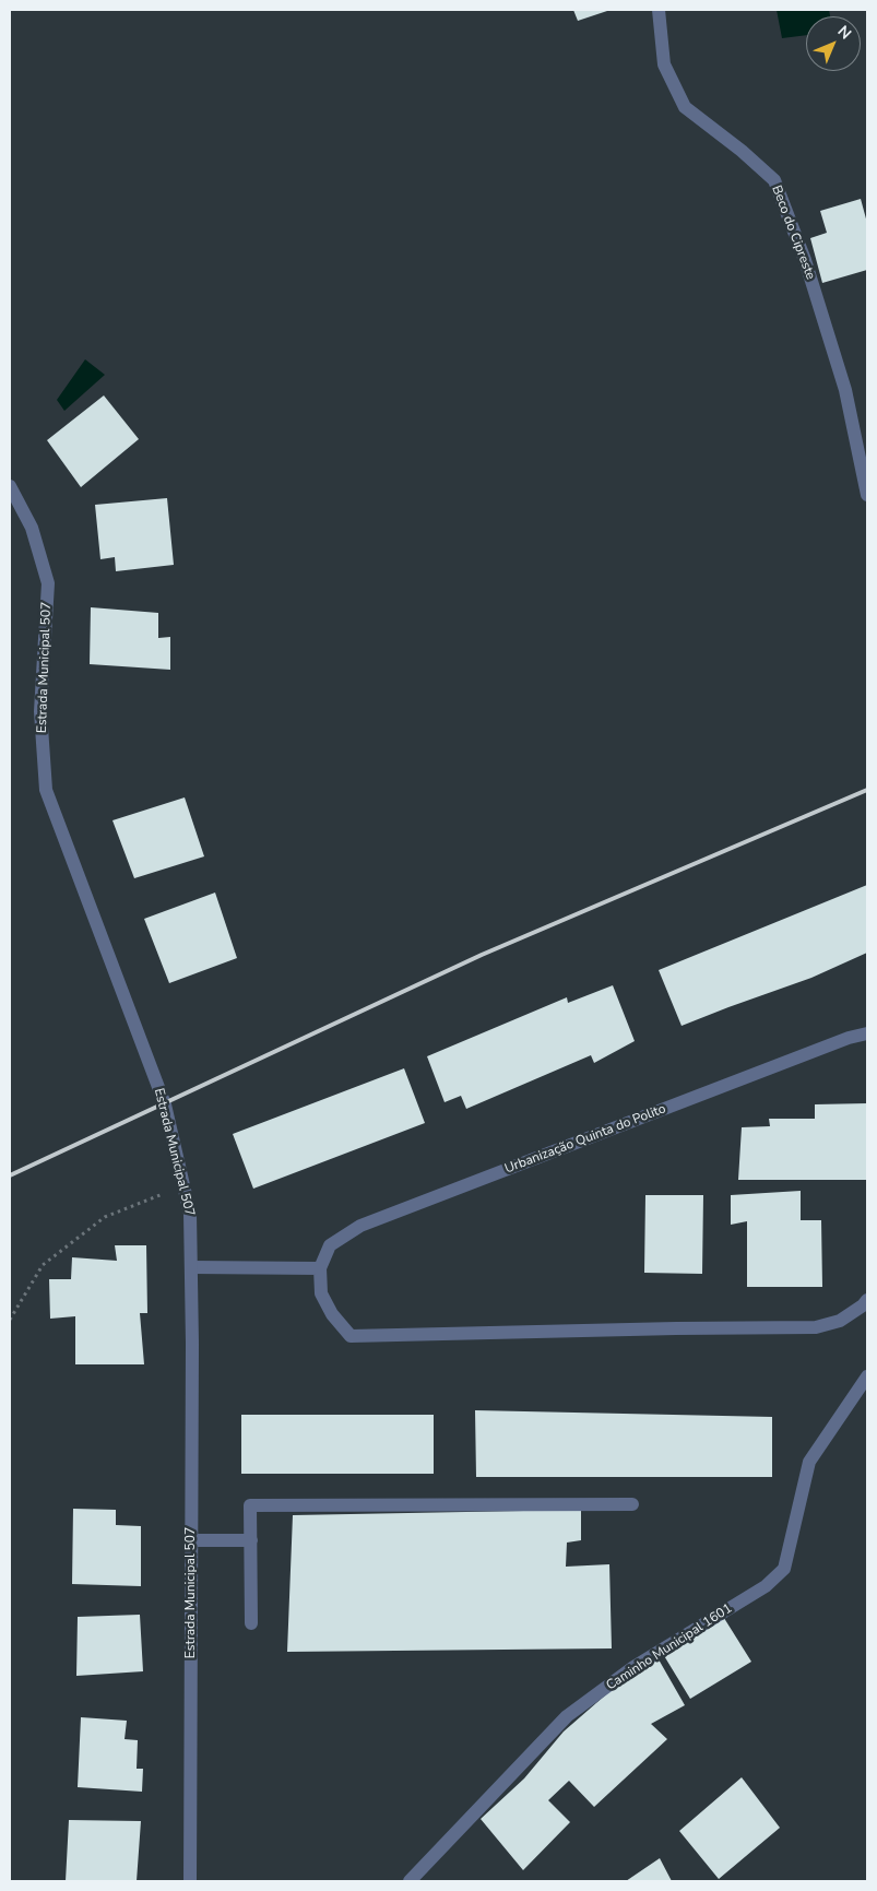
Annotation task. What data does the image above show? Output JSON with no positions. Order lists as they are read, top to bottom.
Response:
{
  "streets": {
    "street": [
      "Beco do Cipreste",
      "Estrada Municipal 507",
      "Urbanização Quinta do Polito",
      "Caminho Municipal 1601"
    ]
  },
  "north": "top right"
}
